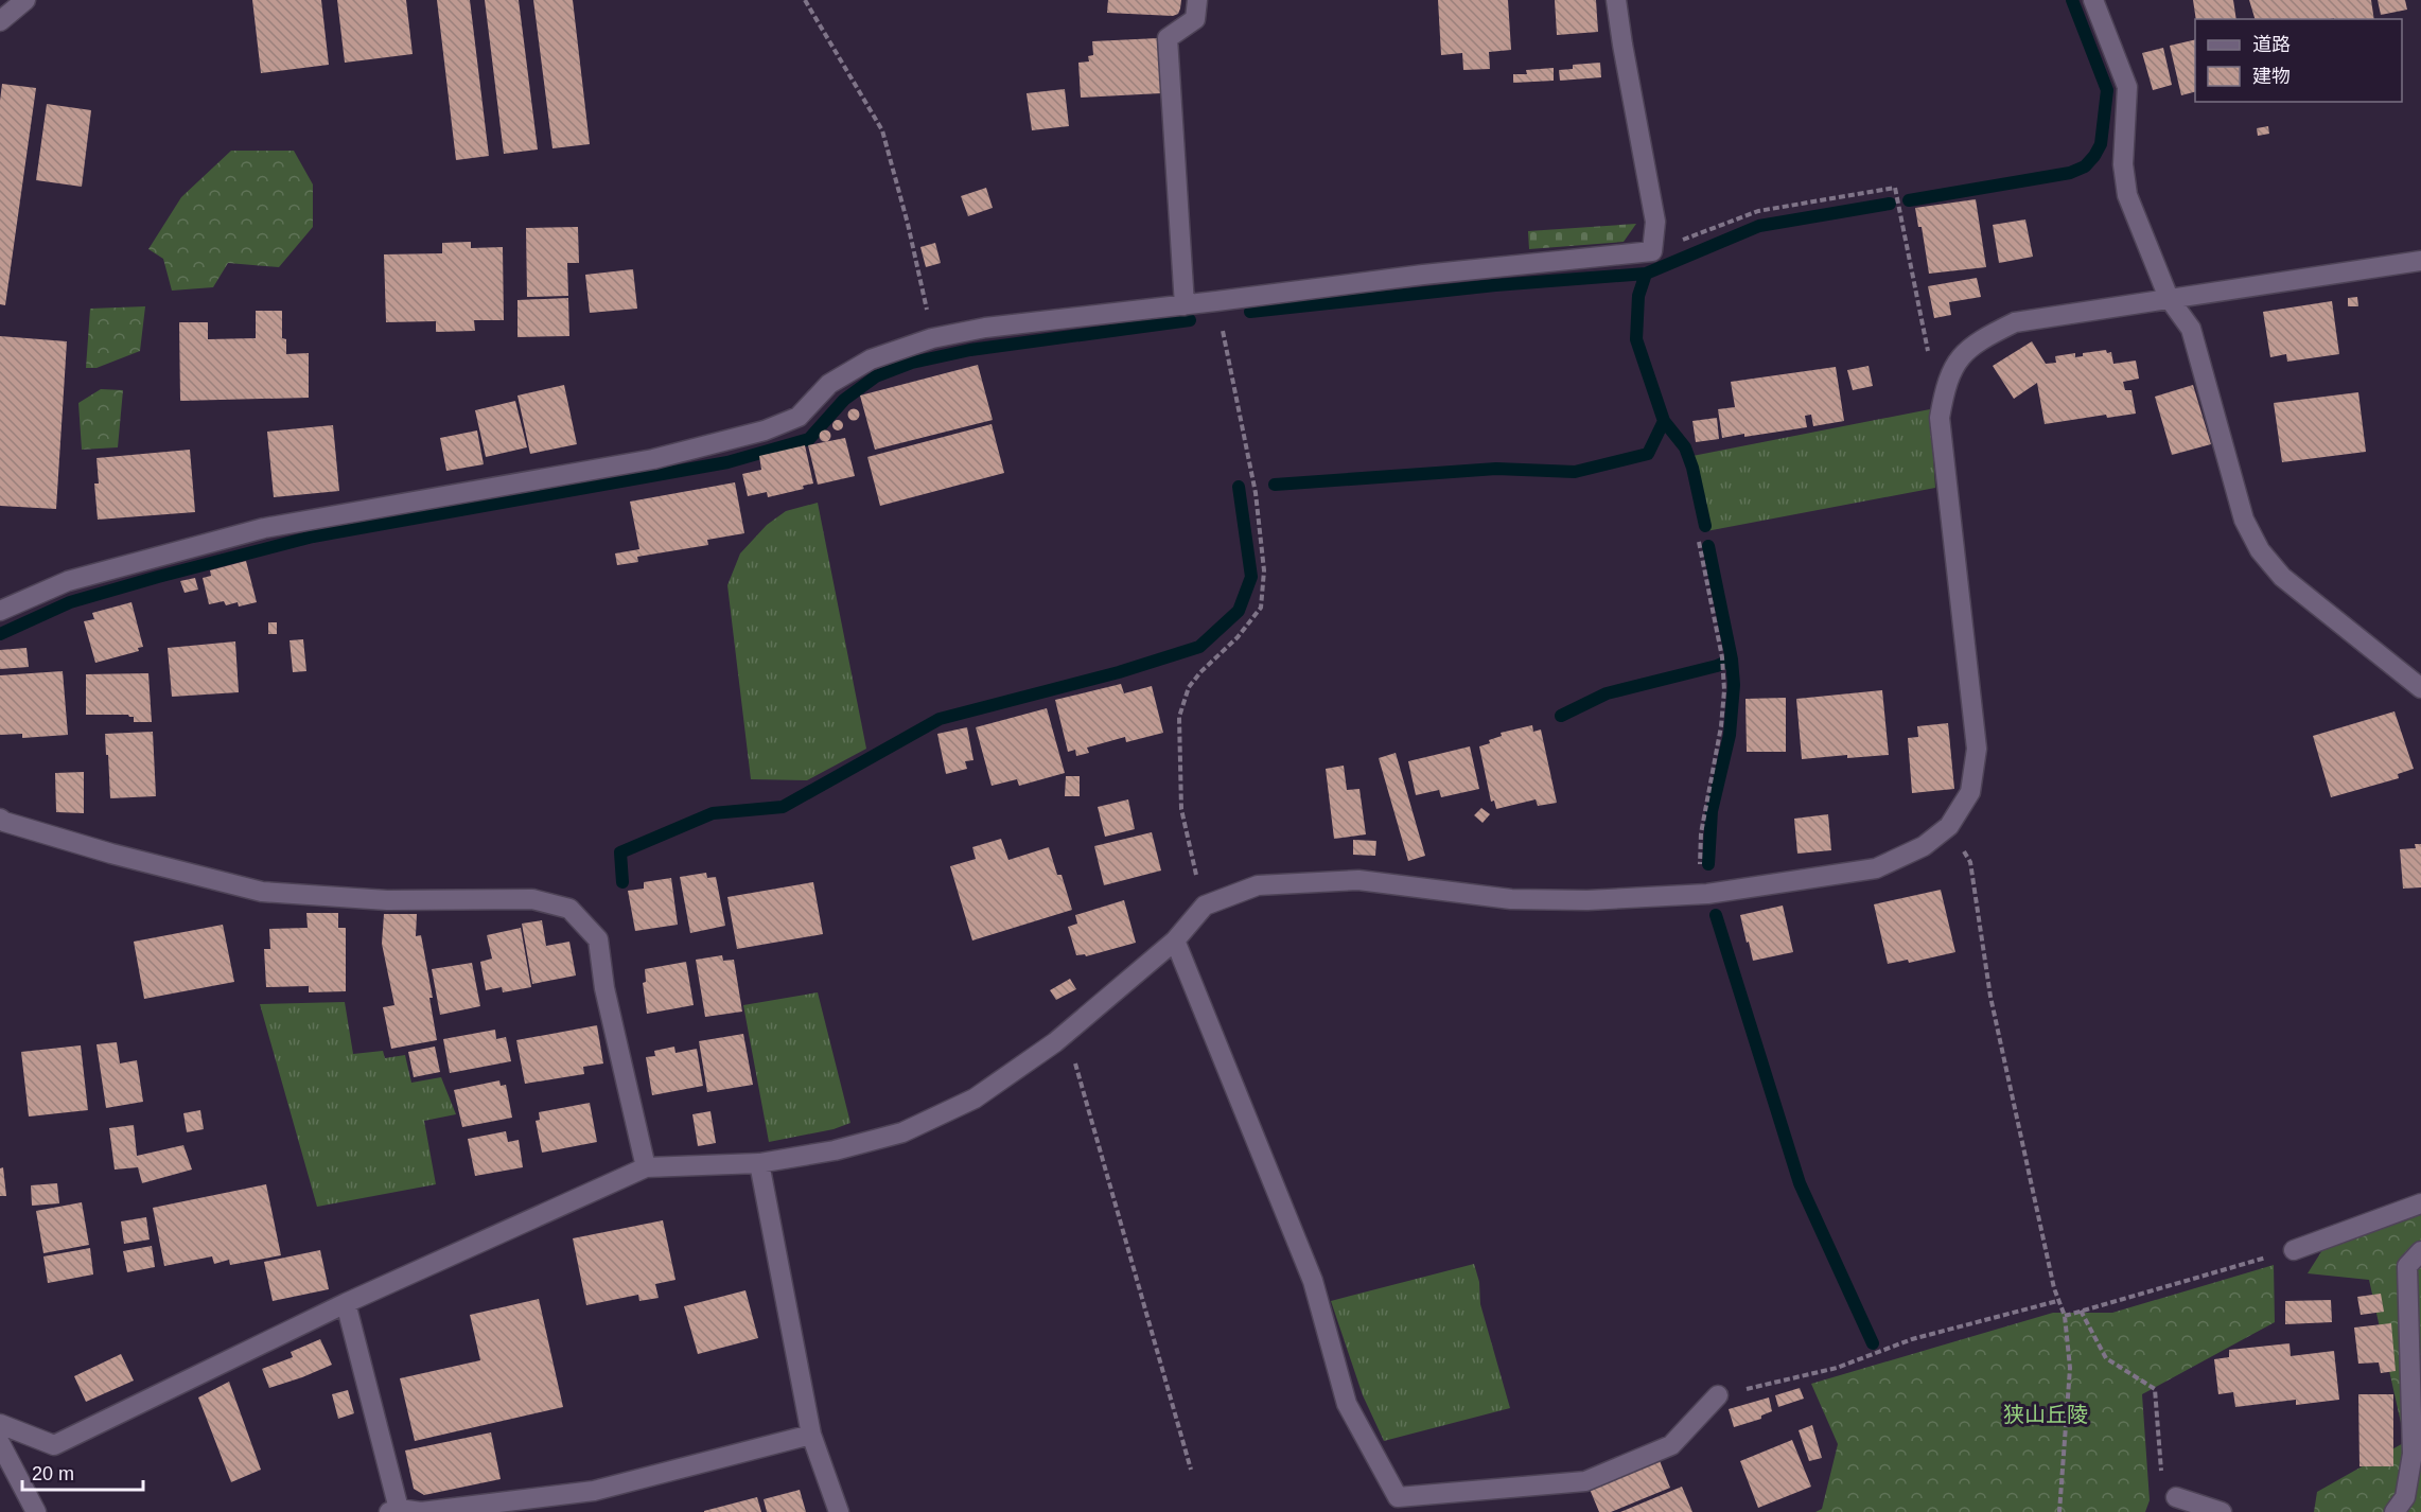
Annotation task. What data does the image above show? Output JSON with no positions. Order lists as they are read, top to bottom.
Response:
{
  "parks": ["狭山丘陵"],
  "legend": ["道路", "建物"],
  "scale_bar": "20 m"
}
